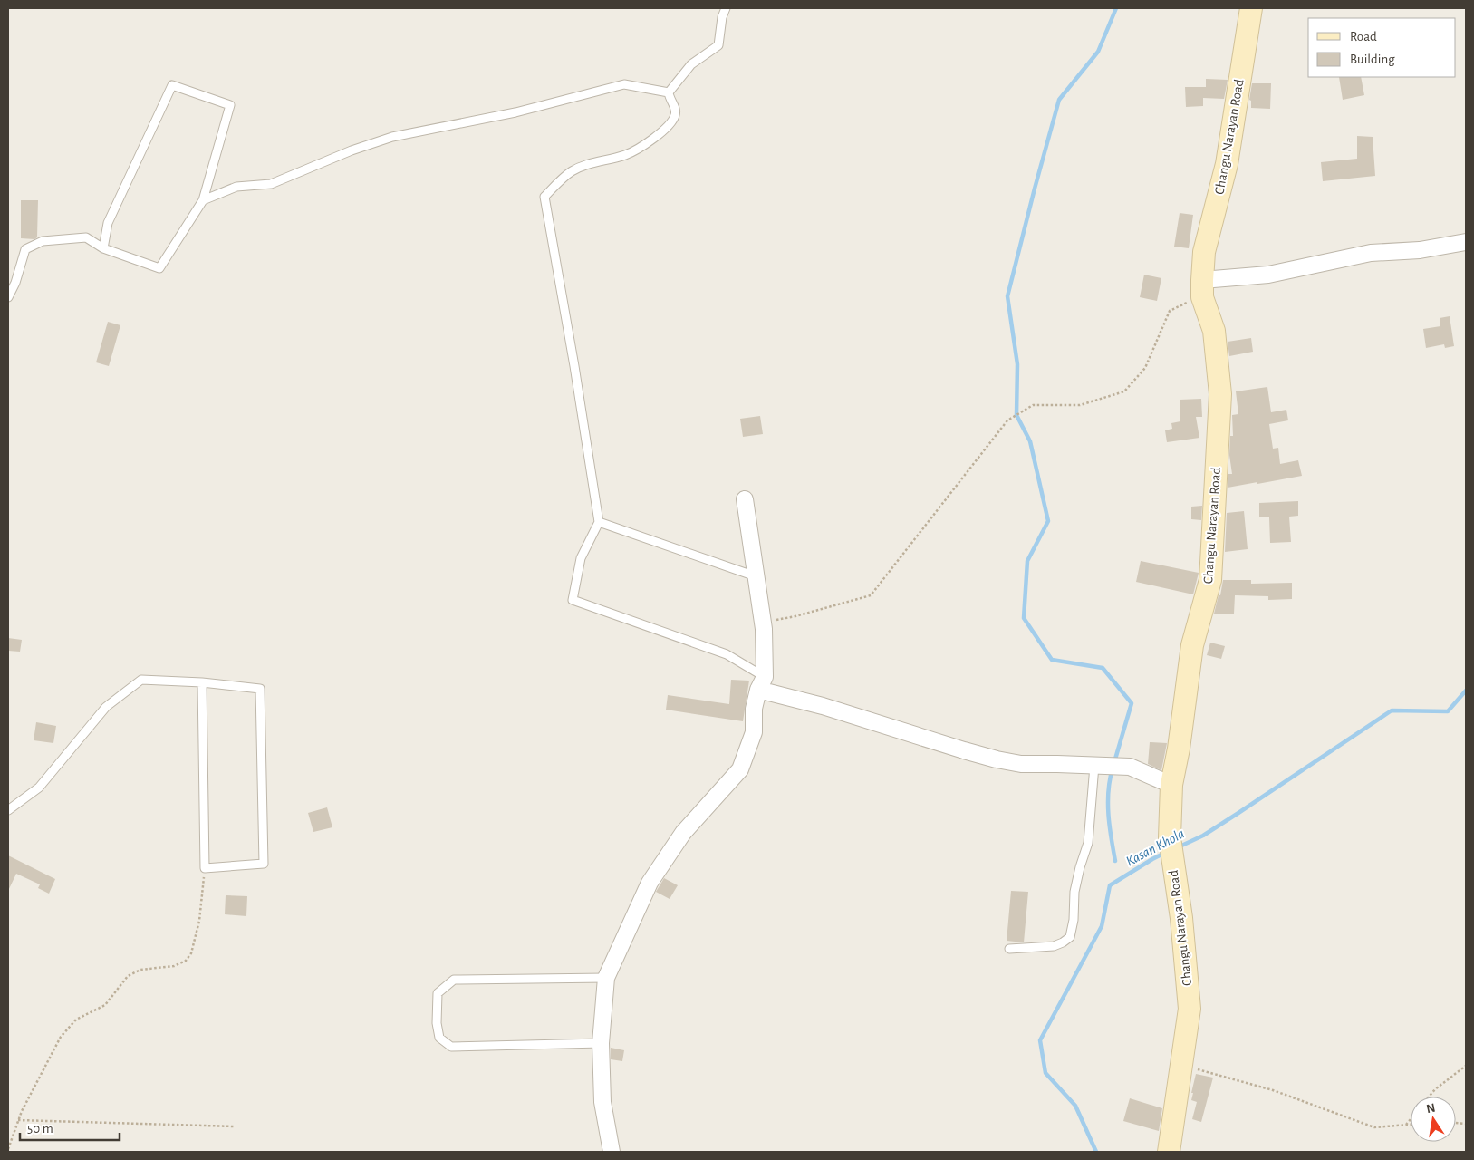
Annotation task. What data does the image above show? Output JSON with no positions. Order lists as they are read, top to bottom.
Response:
{
  "streets": {
    "main road": ["Changu Narayan Road"]
  },
  "water": ["Kasan Khola"],
  "legend": ["Road", "Building"],
  "scale_bar": "50 m",
  "north": "top"
}
